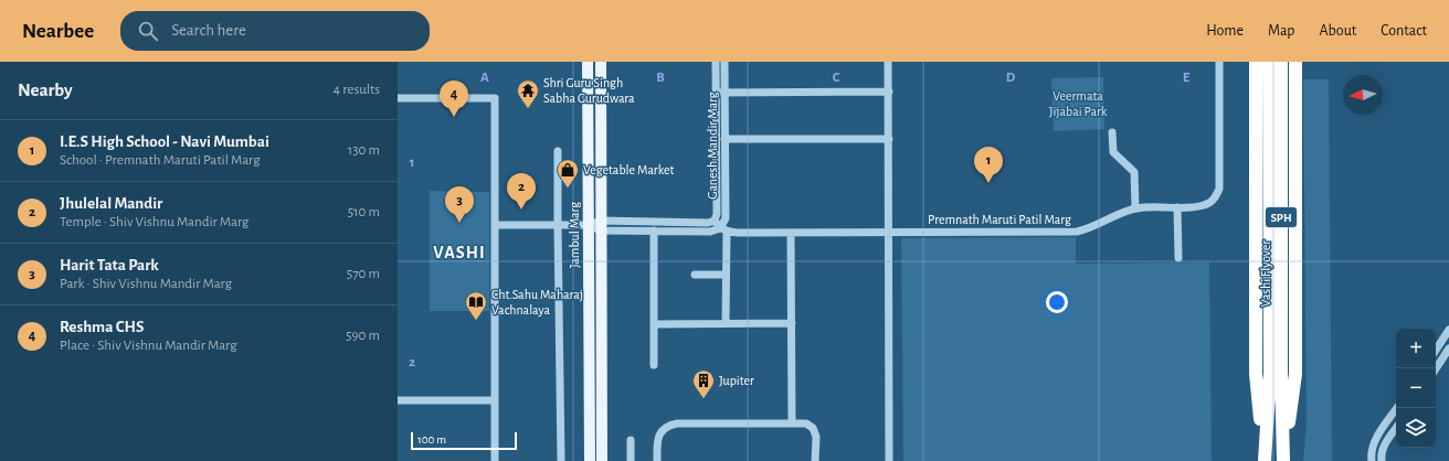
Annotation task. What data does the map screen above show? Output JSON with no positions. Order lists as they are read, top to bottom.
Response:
{
  "streets": {
    "highway": ["SPH", "Vashi Flyover"],
    "main road": ["Jambul Marg"],
    "street": ["Ganesh Mandir Marg", "Premnath Maruti Patil Marg"]
  },
  "crossings": [
    ["Ganesh Mandir Marg", "Premnath Maruti Patil Marg"],
    ["Premnath Maruti Patil Marg", "Jambul Marg"]
  ],
  "districts": ["VASHI"],
  "parks": ["Veermata Jijabai Park"],
  "places": {
    "temple": ["Shri Guru Singh Sabha Gurudwara"],
    "shop": ["Vegetable Market"],
    "library": ["Cht.Sahu Maharaj Vachnalaya"],
    "building": ["Jupiter"]
  },
  "scale_bar": "100 m",
  "north": "left",
  "page": {
    "header": "Nearbee",
    "search": "Search here",
    "nav": [
      "Home",
      "Map",
      "About",
      "Contact"
    ],
    "heading": ["Nearby", "4 results"],
    "pins": [
      "4",
      "1",
      "2",
      "3"
    ],
    "list": [
      {
        "mark": "1",
        "name": "I.E.S High School - Navi Mumbai",
        "note": "School · Premnath Maruti Patil Marg",
        "value": "130 m"
      },
      {
        "mark": "2",
        "name": "Jhulelal Mandir",
        "note": "Temple · Shiv Vishnu Mandir Marg",
        "value": "510 m"
      },
      {
        "mark": "3",
        "name": "Harit Tata Park",
        "note": "Park · Shiv Vishnu Mandir Marg",
        "value": "570 m"
      },
      {
        "mark": "4",
        "name": "Reshma CHS",
        "note": "Place · Shiv Vishnu Mandir Marg",
        "value": "590 m"
      }
    ],
    "map_buttons": ["+", "−"],
    "scale": "100 m"
  },
  "grid": {
    "columns": [
      "A",
      "B",
      "C",
      "D",
      "E"
    ],
    "rows": ["1", "2"]
  }
}
